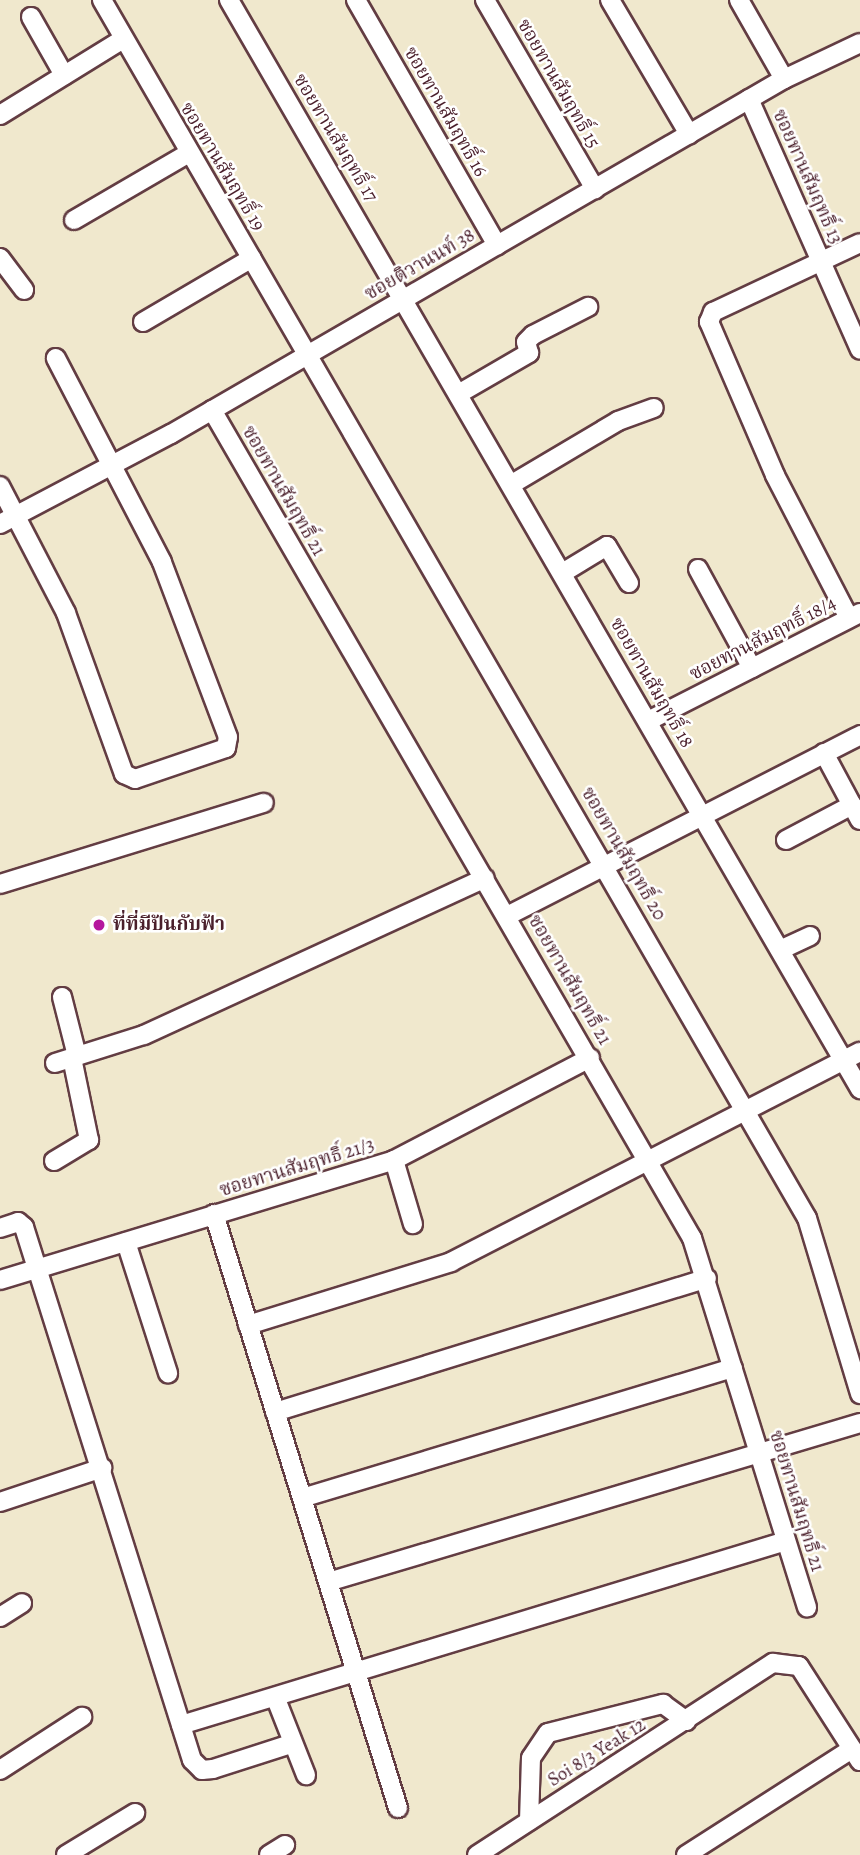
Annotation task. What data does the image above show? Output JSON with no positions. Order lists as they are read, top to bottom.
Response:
{
  "streets": {
    "street": [
      "ซอยทานสัมฤทธิ์ 15",
      "ซอยทานสัมฤทธิ์ 16",
      "ซอยทานสัมฤทธิ์ 17",
      "ซอยทานสัมฤทธิ์ 19",
      "ซอยทานสัมฤทธิ์ 13",
      "ซอยติวานนท์ 38",
      "ซอยทานสัมฤทธิ์ 21",
      "ซอยทานสัมฤทธิ์ 18/4",
      "ซอยทานสัมฤทธิ์ 18",
      "ซอยทานสัมฤทธิ์ 20",
      "ซอยทานสัมฤทธิ์ 21/3",
      "Soi 8/3 Yeak 12"
    ]
  },
  "crossings": [
    ["ซอยทานสัมฤทธิ์ 15", "ซอยติวานนท์ 38"],
    ["ซอยทานสัมฤทธิ์ 16", "ซอยติวานนท์ 38"],
    ["ซอยทานสัมฤทธิ์ 17", "ซอยติวานนท์ 38"],
    ["ซอยทานสัมฤทธิ์ 17", "ซอยทานสัมฤทธิ์ 18"],
    ["ซอยทานสัมฤทธิ์ 19", "ซอยติวานนท์ 38"],
    ["ซอยทานสัมฤทธิ์ 19", "ซอยทานสัมฤทธิ์ 20"],
    ["ซอยทานสัมฤทธิ์ 13", "ซอยติวานนท์ 38"],
    ["ซอยติวานนท์ 38", "ซอยทานสัมฤทธิ์ 21"],
    ["ซอยติวานนท์ 38", "ซอยทานสัมฤทธิ์ 18"],
    ["ซอยติวานนท์ 38", "ซอยทานสัมฤทธิ์ 20"],
    ["ซอยทานสัมฤทธิ์ 21", "ซอยทานสัมฤทธิ์ 21/3"],
    ["ซอยทานสัมฤทธิ์ 18/4", "ซอยทานสัมฤทธิ์ 18"]
  ],
  "places": ["ที่ที่มีปันกับฟ้า"]
}
